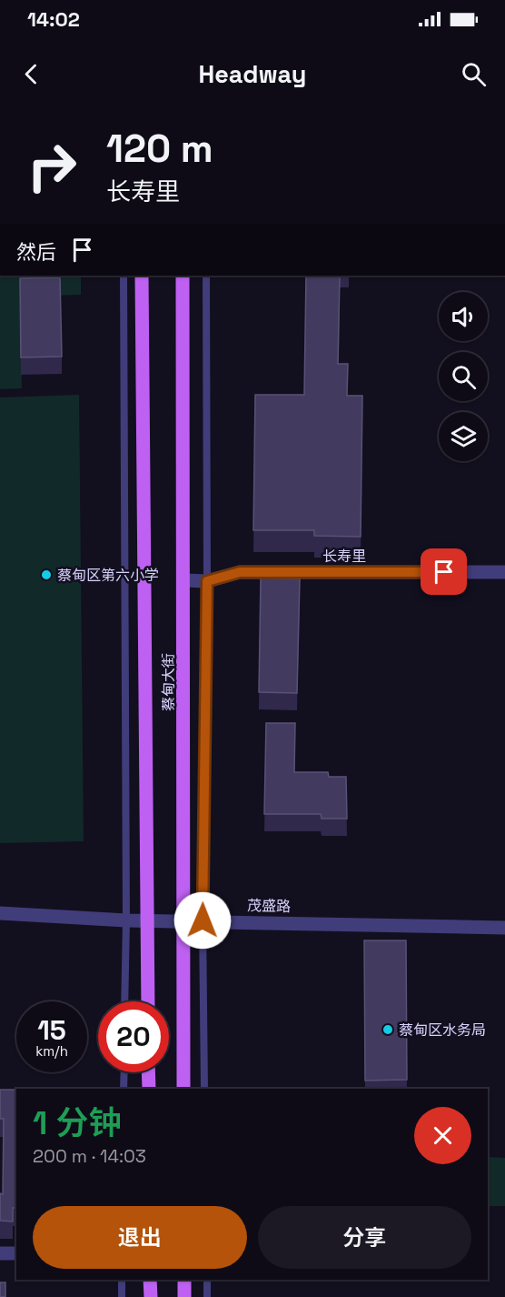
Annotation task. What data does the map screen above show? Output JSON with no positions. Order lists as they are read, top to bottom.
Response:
{
  "streets": {
    "main road": ["蔡甸大街"],
    "street": ["长寿里", "茂盛路"]
  },
  "crossings": [
    ["长寿里", "蔡甸大街"],
    ["蔡甸大街", "茂盛路"]
  ],
  "places": ["蔡甸区第六小学", "蔡甸区水务局"],
  "page": {
    "status": "14:02",
    "header": "Headway",
    "turn": ["120 m", "长寿里"],
    "then": "然后",
    "speed": "15 km/h",
    "limit": "20",
    "heading": ["1 分钟", "200 m · 14:03"],
    "buttons": ["退出", "分享"]
  }
}
